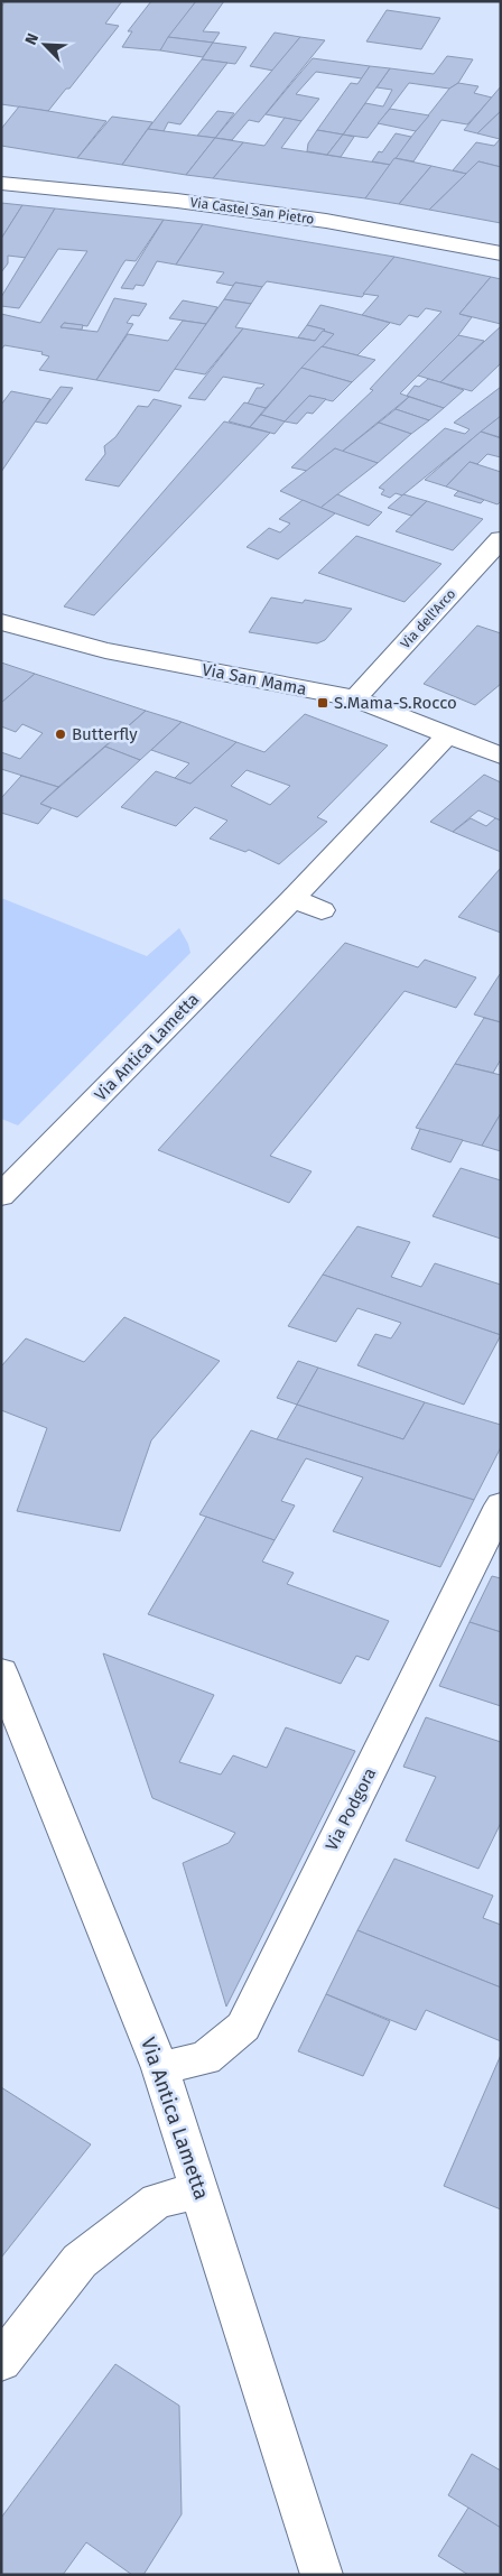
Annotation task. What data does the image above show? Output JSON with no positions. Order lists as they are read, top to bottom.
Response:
{
  "streets": {
    "street": [
      "Via Castel San Pietro",
      "Via dell'Arco",
      "Via San Mama",
      "Via Antica Lametta",
      "Via Podgora"
    ]
  },
  "crossings": [
    ["Via dell'Arco", "Via San Mama"],
    ["Via San Mama", "Via Antica Lametta"],
    ["Via Antica Lametta", "Via Podgora"]
  ],
  "places": {
    "transit": ["S.Mama-S.Rocco"],
    "other": ["Butterfly"]
  },
  "north": "top left"
}
